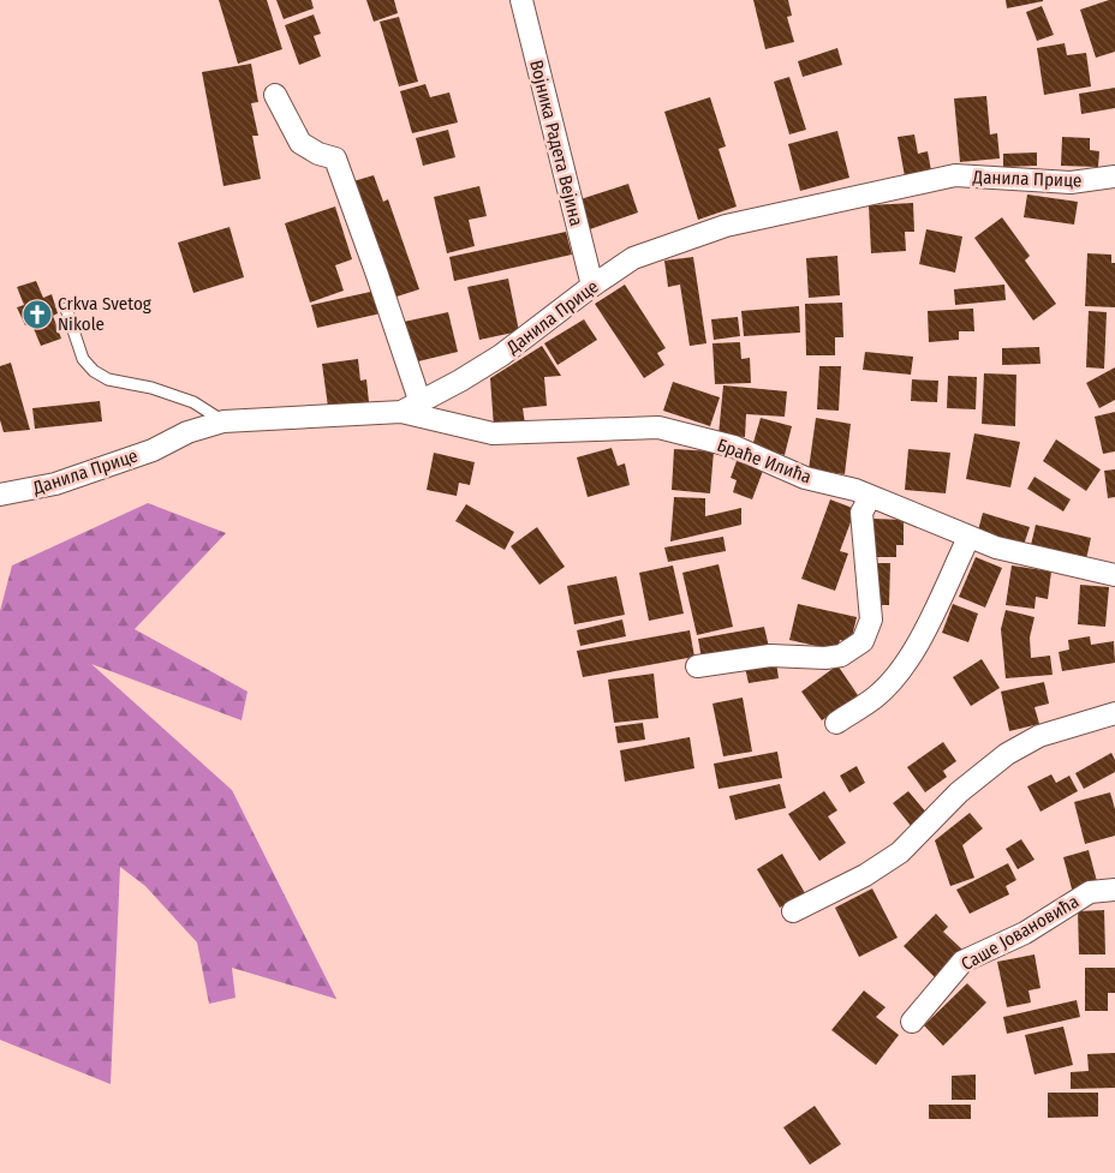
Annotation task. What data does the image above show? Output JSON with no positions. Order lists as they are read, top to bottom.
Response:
{
  "streets": {
    "street": [
      "Војника Радета Вејина",
      "Данила Прице",
      "Браће Илића",
      "Саше Јовановића"
    ]
  },
  "crossings": [
    ["Војника Радета Вејина", "Данила Прице"],
    ["Данила Прице", "Браће Илића"]
  ],
  "places": {
    "church": ["Crkva Svetog Nikole"]
  }
}
